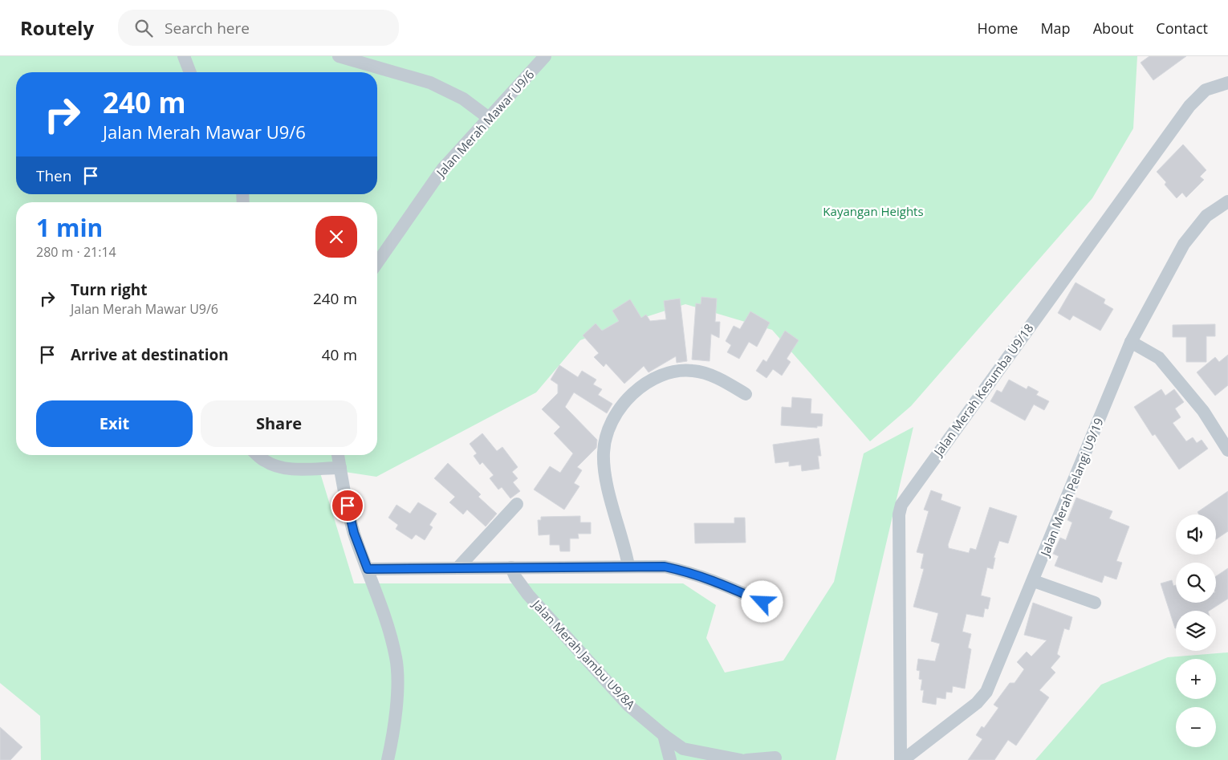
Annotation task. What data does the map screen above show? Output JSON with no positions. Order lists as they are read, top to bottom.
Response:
{
  "streets": {
    "street": [
      "Jalan Merah Mawar U9/6",
      "Jalan Merah Kesumba U9/18",
      "Jalan Merah Pelangi U9/19",
      "Jalan Merah Jambu U9/8A"
    ]
  },
  "crossings": [
    ["Jalan Merah Kesumba U9/18", "Jalan Merah Pelangi U9/19"]
  ],
  "parks": ["Kayangan Heights"],
  "page": {
    "header": "Routely",
    "search": "Search here",
    "nav": [
      "Home",
      "Map",
      "About",
      "Contact"
    ],
    "turn": ["240 m", "Jalan Merah Mawar U9/6"],
    "then": "Then",
    "heading": ["1 min", "280 m · 21:14"],
    "list": [
      {
        "name": "Turn right",
        "note": "Jalan Merah Mawar U9/6",
        "value": "240 m"
      },
      {
        "name": "Arrive at destination",
        "value": "40 m"
      }
    ],
    "buttons": ["Exit", "Share"],
    "map_buttons": ["+", "−"]
  }
}
